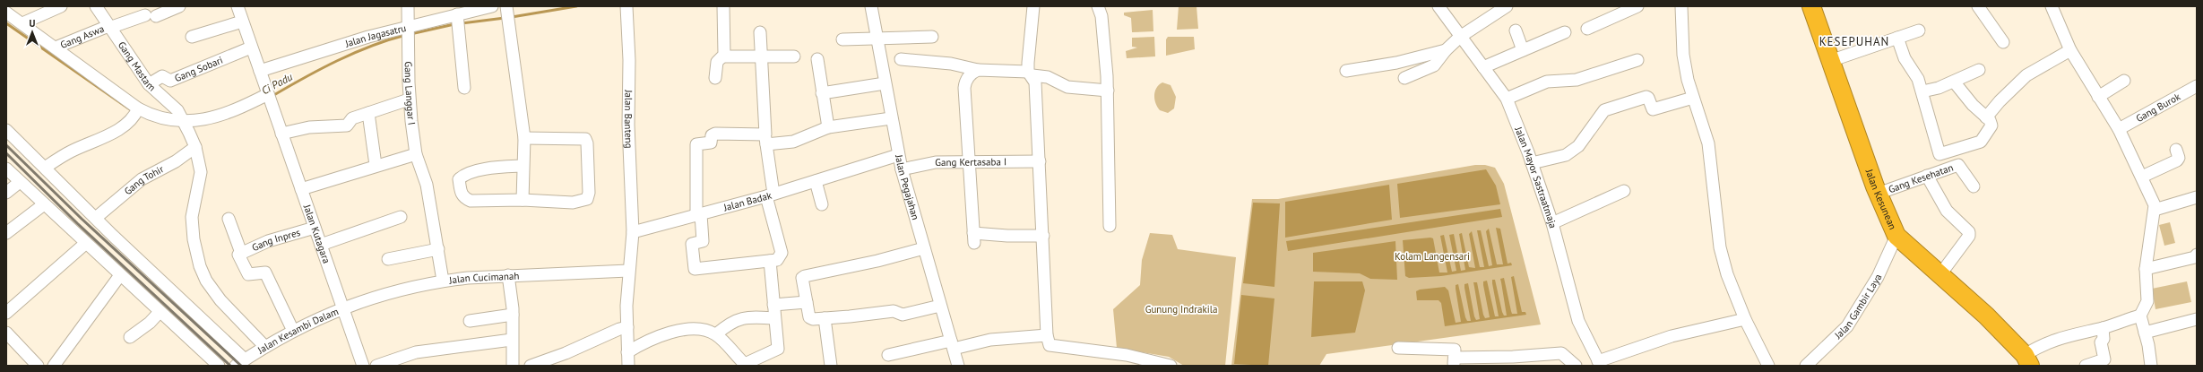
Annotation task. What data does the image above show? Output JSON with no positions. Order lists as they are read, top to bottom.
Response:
{
  "streets": {
    "highway": ["Jalan Kesunean"],
    "street": [
      "Jalan Jagasatru",
      "Gang Aswa",
      "Gang Mastam",
      "Gang Sobari",
      "Gang Langgar I",
      "Gang Burok",
      "Jalan Banteng",
      "Gang Kertasaba I",
      "Jalan Mayor Sastraatmaja",
      "Gang Kesehatan",
      "Gang Tohir",
      "Jalan Pegajahan",
      "Jalan Badak",
      "Jalan Kutagara",
      "Gang Inpres",
      "Jalan Cucimanah",
      "Jalan Gambir Laya",
      "Jalan Kesambi Dalam"
    ]
  },
  "crossings": [
    ["Jalan Jagasatru", "Gang Langgar I"],
    ["Gang Aswa", "Gang Mastam"],
    ["Gang Mastam", "Gang Sobari"],
    ["Gang Mastam", "Gang Tohir"],
    ["Gang Mastam", "Jalan Kesambi Dalam"],
    ["Gang Langgar I", "Jalan Cucimanah"],
    ["Jalan Banteng", "Jalan Badak"],
    ["Gang Kertasaba I", "Jalan Pegajahan"],
    ["Gang Kesehatan", "Jalan Kesunean"],
    ["Jalan Pegajahan", "Jalan Badak"],
    ["Jalan Kesunean", "Jalan Gambir Laya"],
    ["Jalan Kutagara", "Gang Inpres"],
    ["Jalan Kutagara", "Jalan Cucimanah"],
    ["Jalan Kutagara", "Jalan Kesambi Dalam"],
    ["Jalan Cucimanah", "Jalan Kesambi Dalam"]
  ],
  "districts": ["KESEPUHAN"],
  "water": ["Ci Padu"],
  "parks": ["Kolam Langensari", "Gunung Indrakila"],
  "north": "top"
}
